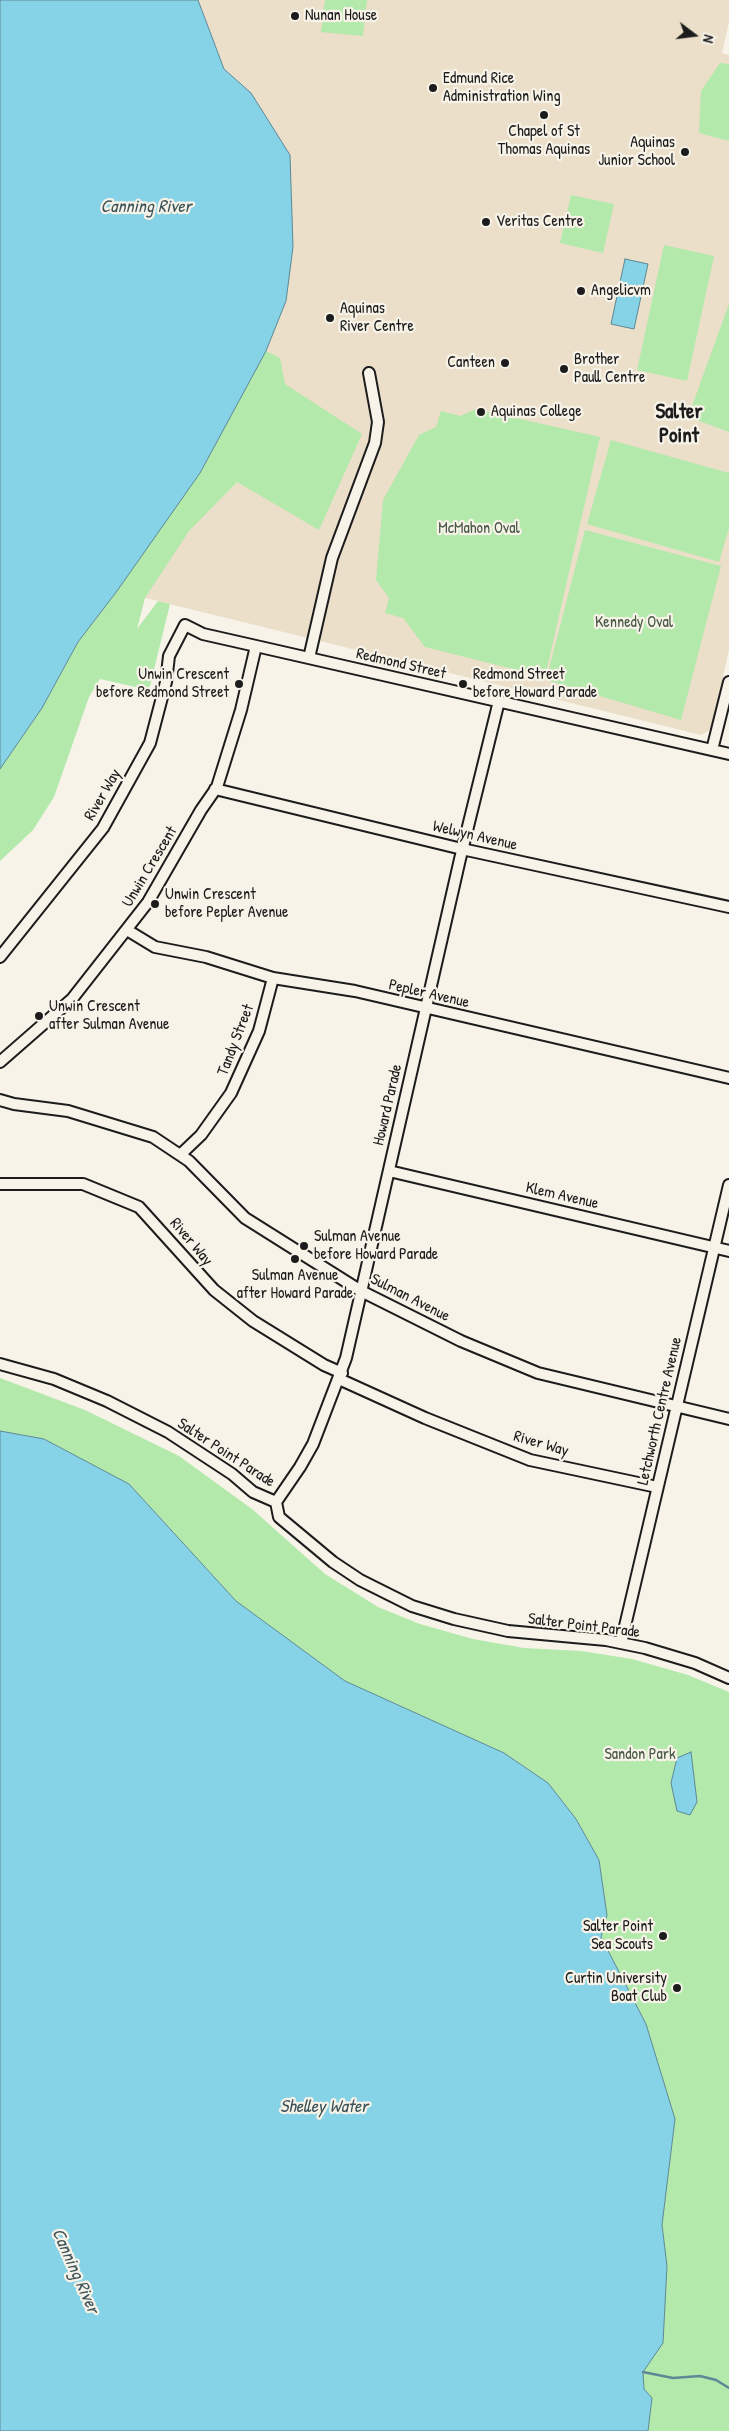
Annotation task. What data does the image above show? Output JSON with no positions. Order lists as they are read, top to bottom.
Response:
{
  "streets": {
    "street": [
      "Redmond Street",
      "River Way",
      "Welwyn Avenue",
      "Unwin Crescent",
      "Pepler Avenue",
      "Tandy Street",
      "Howard Parade",
      "Klem Avenue",
      "Sulman Avenue",
      "Letchworth Centre Avenue",
      "Salter Point Parade"
    ]
  },
  "crossings": [
    ["Redmond Street", "River Way"],
    ["Redmond Street", "Unwin Crescent"],
    ["Redmond Street", "Howard Parade"],
    ["River Way", "Howard Parade"],
    ["River Way", "Letchworth Centre Avenue"],
    ["Welwyn Avenue", "Unwin Crescent"],
    ["Welwyn Avenue", "Howard Parade"],
    ["Unwin Crescent", "Pepler Avenue"],
    ["Pepler Avenue", "Tandy Street"],
    ["Pepler Avenue", "Howard Parade"],
    ["Tandy Street", "Sulman Avenue"],
    ["Howard Parade", "Klem Avenue"],
    ["Howard Parade", "Sulman Avenue"],
    ["Howard Parade", "Salter Point Parade"],
    ["Klem Avenue", "Letchworth Centre Avenue"],
    ["Sulman Avenue", "Letchworth Centre Avenue"],
    ["Letchworth Centre Avenue", "Salter Point Parade"]
  ],
  "districts": ["Salter Point"],
  "water": ["Canning River", "Shelley Water"],
  "parks": ["McMahon Oval", "Kennedy Oval", "Sandon Park"],
  "places": [
    "Nunan House",
    "Edmund Rice Administration Wing",
    "Chapel of St Thomas Aquinas",
    "Aquinas Junior School",
    "Veritas Centre",
    "Angelicvm",
    "Aquinas River Centre",
    "Canteen",
    "Brother Paull Centre",
    "Aquinas College",
    "Unwin Crescent before Redmond Street",
    "Redmond Street before Howard Parade",
    "Unwin Crescent before Pepler Avenue",
    "Unwin Crescent after Sulman Avenue",
    "Sulman Avenue before Howard Parade",
    "Sulman Avenue after Howard Parade",
    "Salter Point Sea Scouts",
    "Curtin University Boat Club"
  ],
  "north": "right"
}
